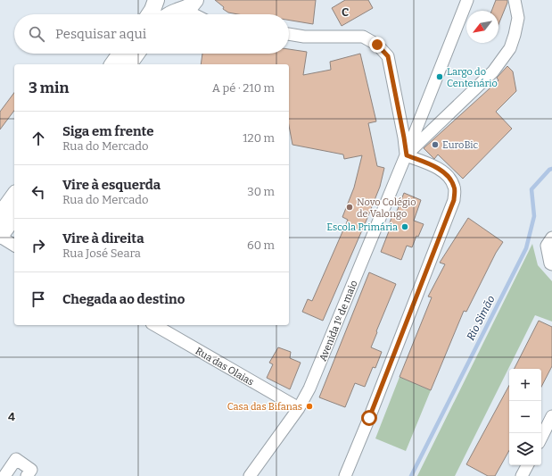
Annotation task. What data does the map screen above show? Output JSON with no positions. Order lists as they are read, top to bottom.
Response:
{
  "streets": {
    "street": ["Avenida 1º de maio", "Rua das Olaias"]
  },
  "crossings": [
    ["Avenida 1º de maio", "Rua das Olaias"]
  ],
  "water": ["Rio Simão"],
  "places": [
    "Largo do Centenário",
    "EuroBic",
    "Novo Colégio de Valongo",
    "Escola Primária",
    "Casa das Bifanas"
  ],
  "north": "bottom left",
  "page": {
    "search": "Pesquisar aqui",
    "heading": ["3 min", "A pé · 210 m"],
    "list": [
      ["Siga em frente", "Rua do Mercado", "120 m"],
      ["Vire à esquerda", "Rua do Mercado", "30 m"],
      ["Vire à direita", "Rua José Seara", "60 m"],
      "Chegada ao destino"
    ],
    "map_buttons": ["+", "−"]
  },
  "grid": {
    "columns": ["C"],
    "rows": ["4"]
  }
}
